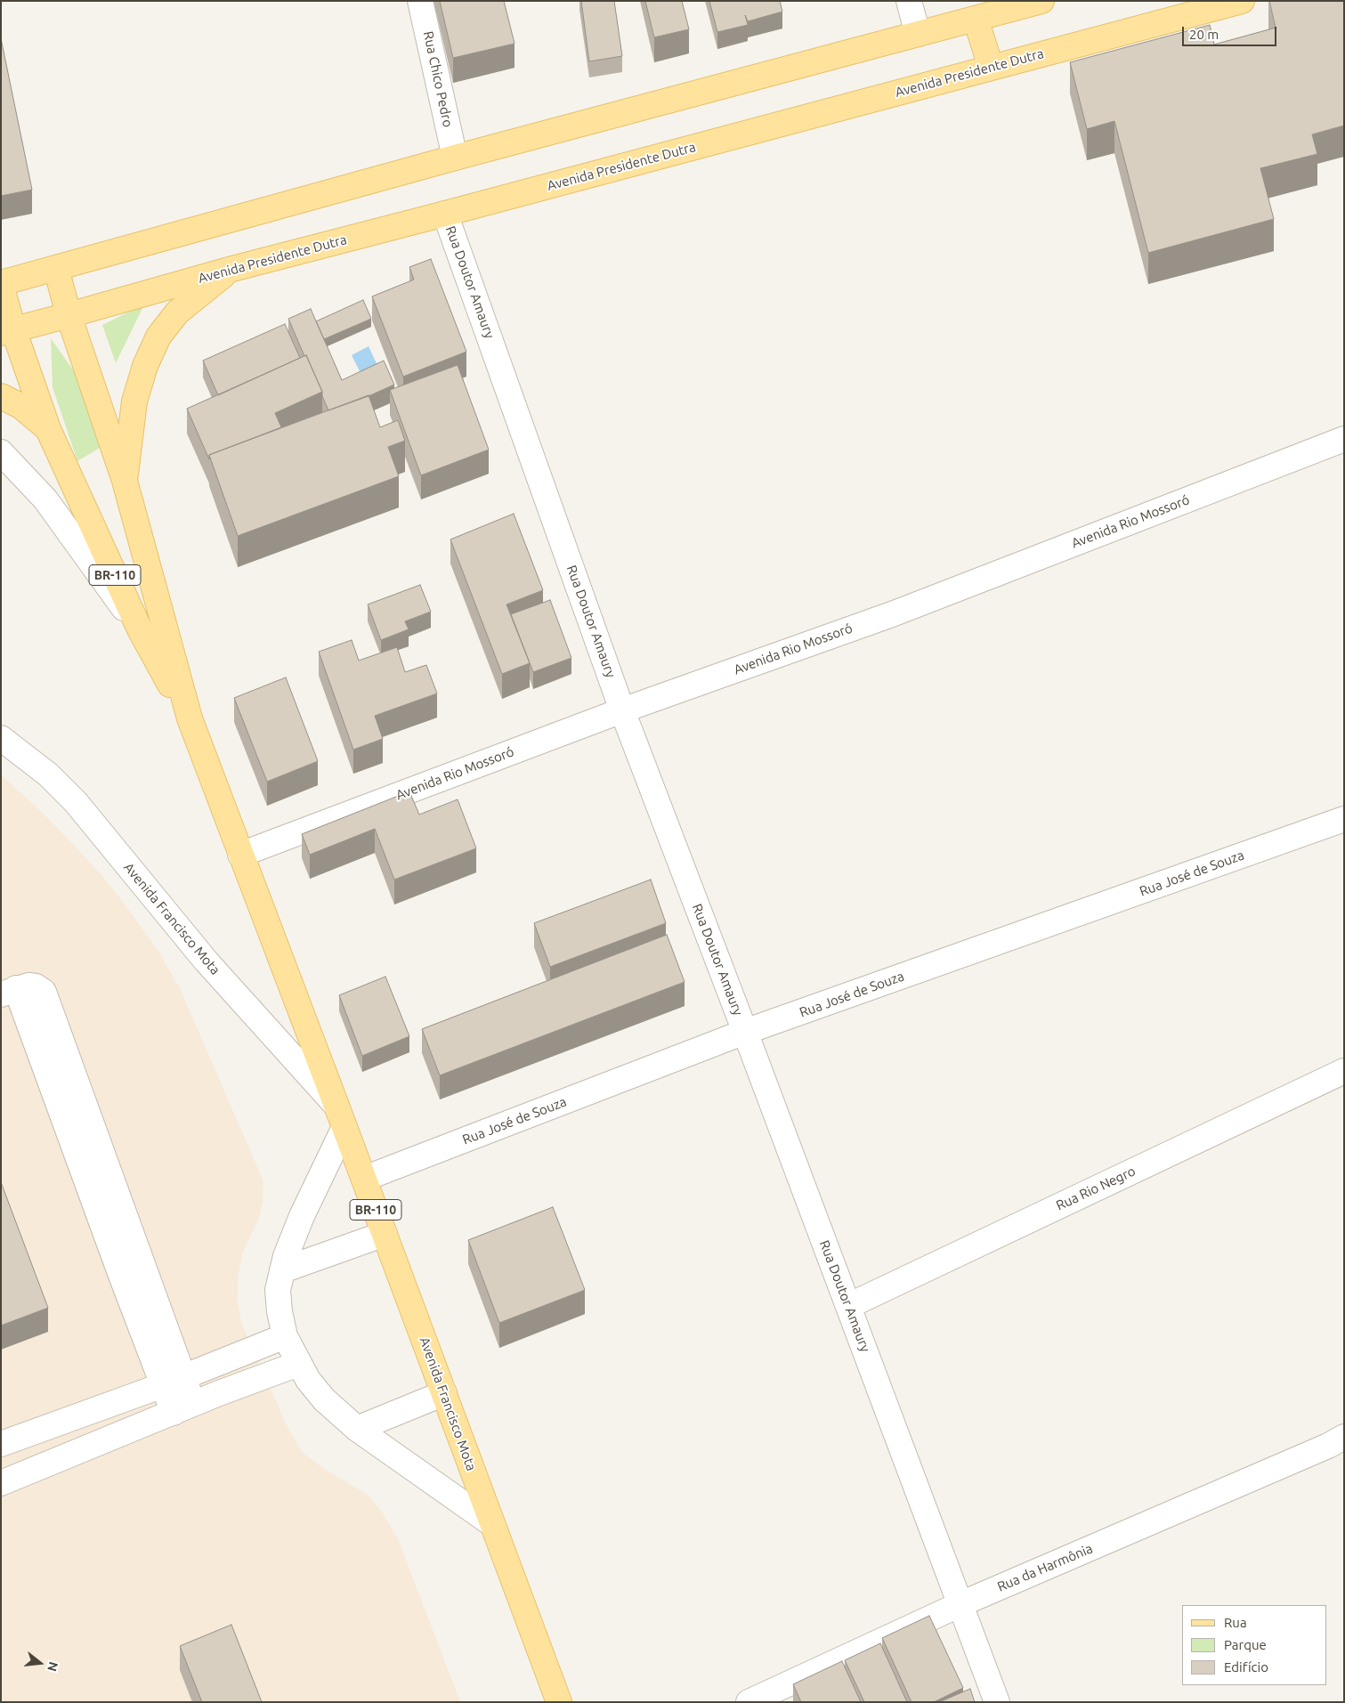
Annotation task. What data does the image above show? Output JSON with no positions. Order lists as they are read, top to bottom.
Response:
{
  "streets": {
    "main road": ["Avenida Presidente Dutra", "BR-110", "Avenida Francisco Mota"],
    "street": [
      "Rua Chico Pedro",
      "Rua Doutor Amaury",
      "Avenida Rio Mossoró",
      "Rua José de Souza",
      "Rua Rio Negro",
      "Rua da Harmônia"
    ]
  },
  "crossings": [
    ["Avenida Presidente Dutra", "Rua Doutor Amaury"],
    ["Avenida Presidente Dutra", "BR-110"],
    ["Rua Doutor Amaury", "Avenida Rio Mossoró"],
    ["Rua Doutor Amaury", "Rua José de Souza"],
    ["Rua Doutor Amaury", "Rua Rio Negro"],
    ["Rua Doutor Amaury", "Rua da Harmônia"],
    ["Avenida Rio Mossoró", "Avenida Francisco Mota"],
    ["BR-110", "Avenida Francisco Mota"],
    ["Rua José de Souza", "Avenida Francisco Mota"]
  ],
  "legend": ["Rua", "Parque", "Edifício"],
  "scale_bar": "20 m",
  "north": "right"
}
